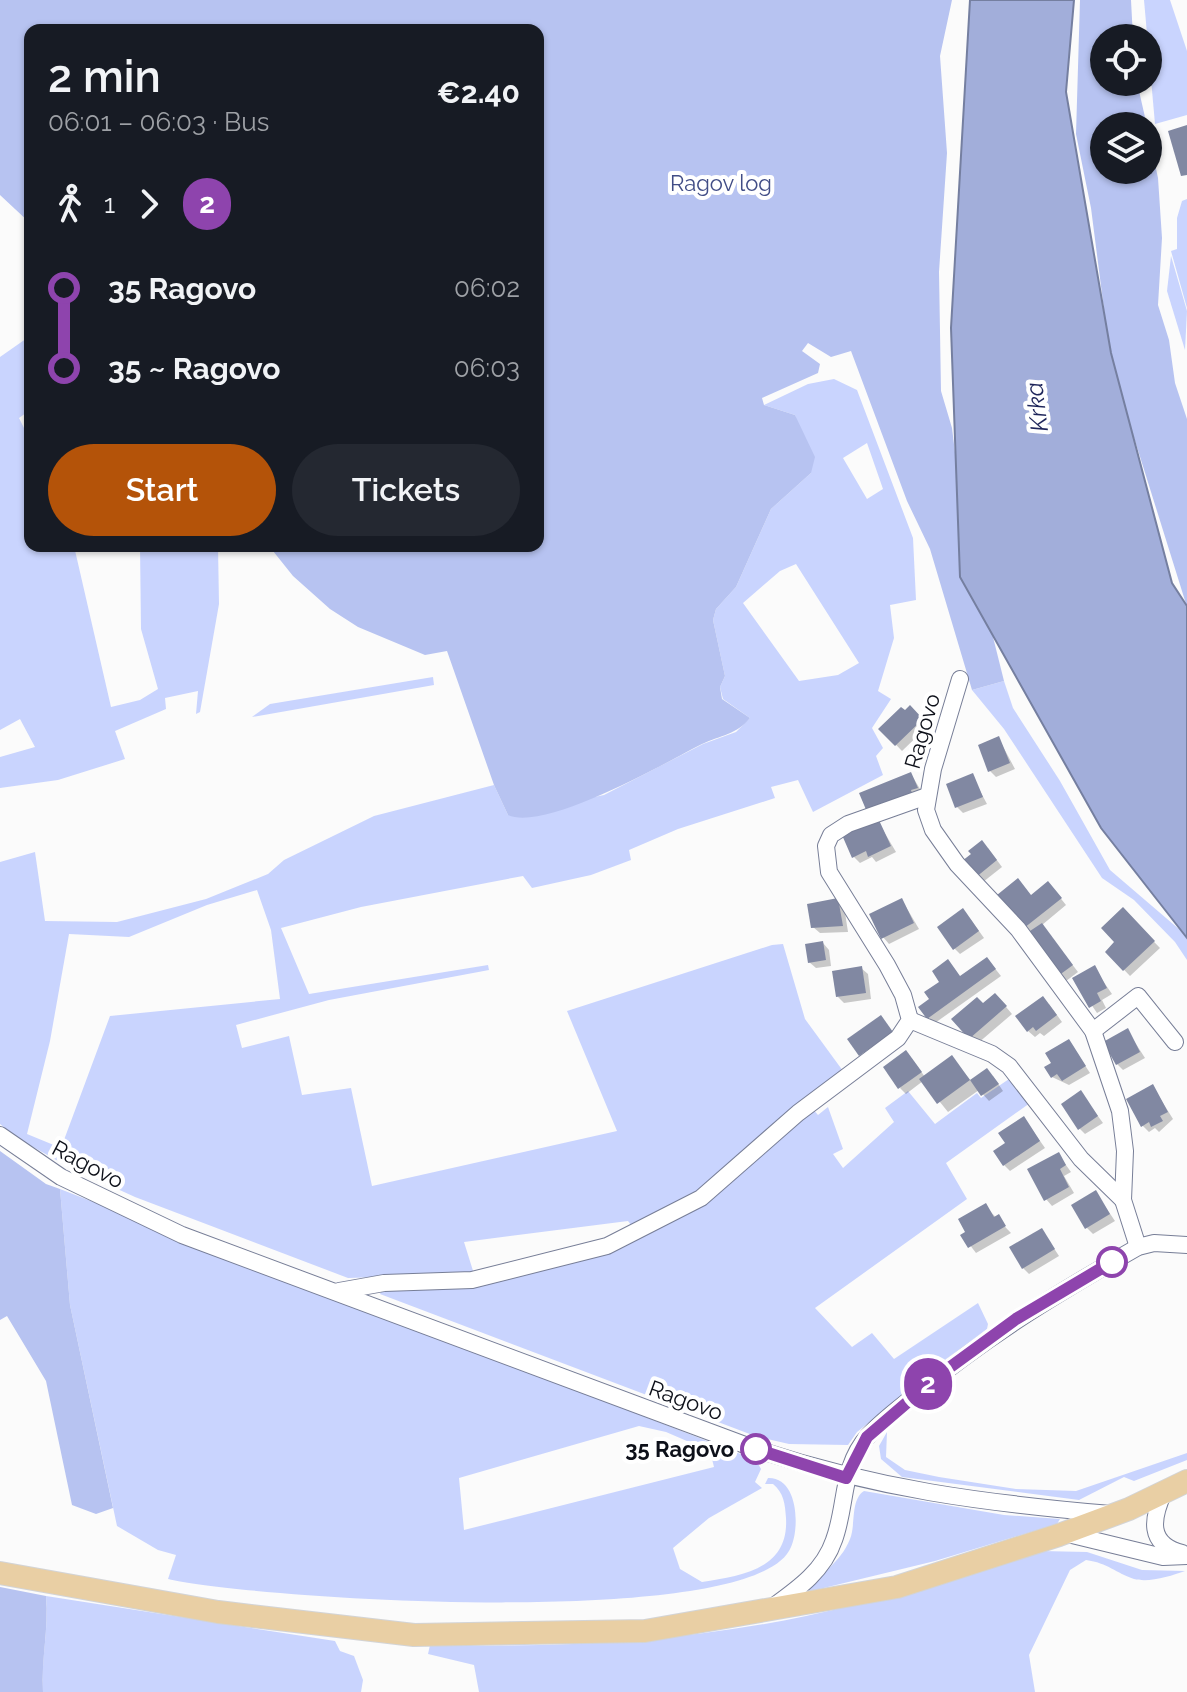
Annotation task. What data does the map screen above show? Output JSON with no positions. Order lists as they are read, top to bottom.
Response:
{
  "streets": {
    "street": ["Ragovo"]
  },
  "water": ["Krka"],
  "parks": ["Ragov log"],
  "places": ["35 Ragovo"],
  "lines": ["bus line 2"],
  "page": {
    "on_map": "2",
    "heading": ["2 min", "06:01 – 06:03 · Bus", "€2.40"],
    "legs": ["1", "2"],
    "list": [
      {
        "name": "35 Ragovo",
        "value": "06:02"
      },
      {
        "name": "35 ~ Ragovo",
        "value": "06:03"
      }
    ],
    "buttons": ["Start", "Tickets"]
  }
}
